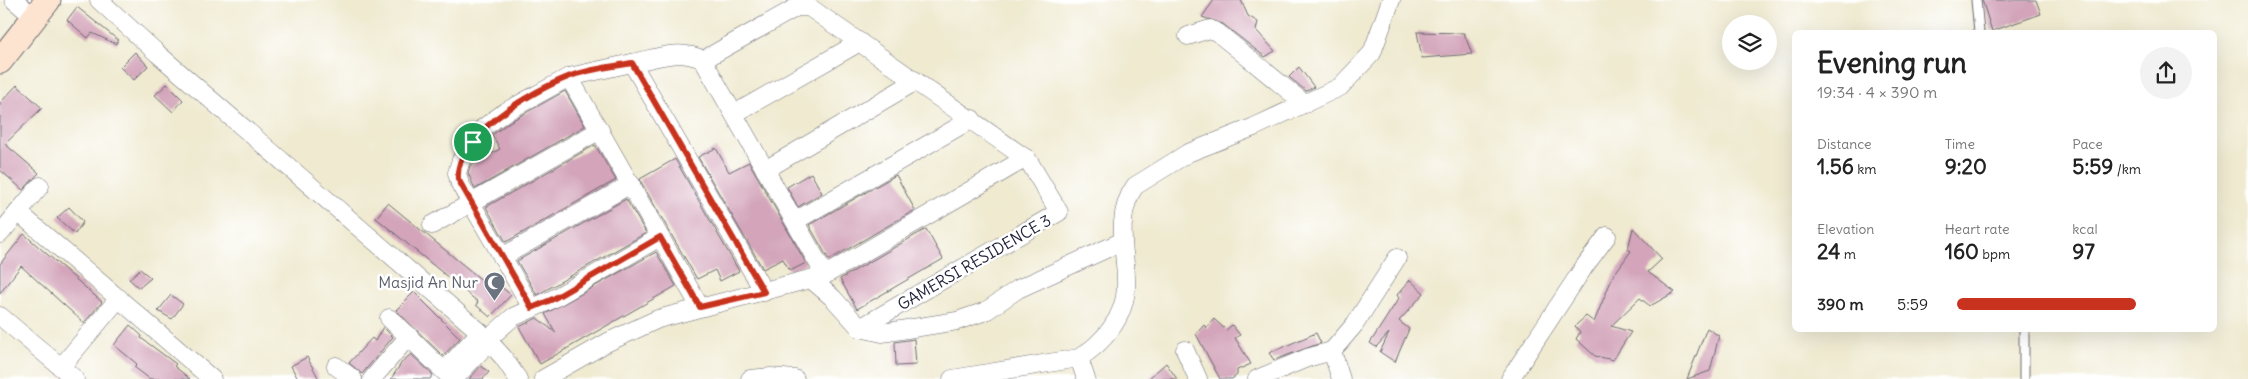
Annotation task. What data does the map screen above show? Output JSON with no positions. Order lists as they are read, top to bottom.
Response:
{
  "streets": {
    "street": ["GAMERSI RESIDENCE 3"]
  },
  "places": {
    "mosque": ["Masjid An Nur"]
  },
  "page": {
    "heading": ["Evening run", "19:34 · 4 × 390 m"],
    "stats": [
      ["Distance", "1.56 km"],
      ["Time", "9:20"],
      ["Pace", "5:59 /km"],
      ["Elevation", "24 m"],
      ["Heart rate", "160 bpm"],
      ["kcal", "97"]
    ],
    "list": [
      {
        "name": "390 m",
        "note": "5:59"
      }
    ]
  }
}
